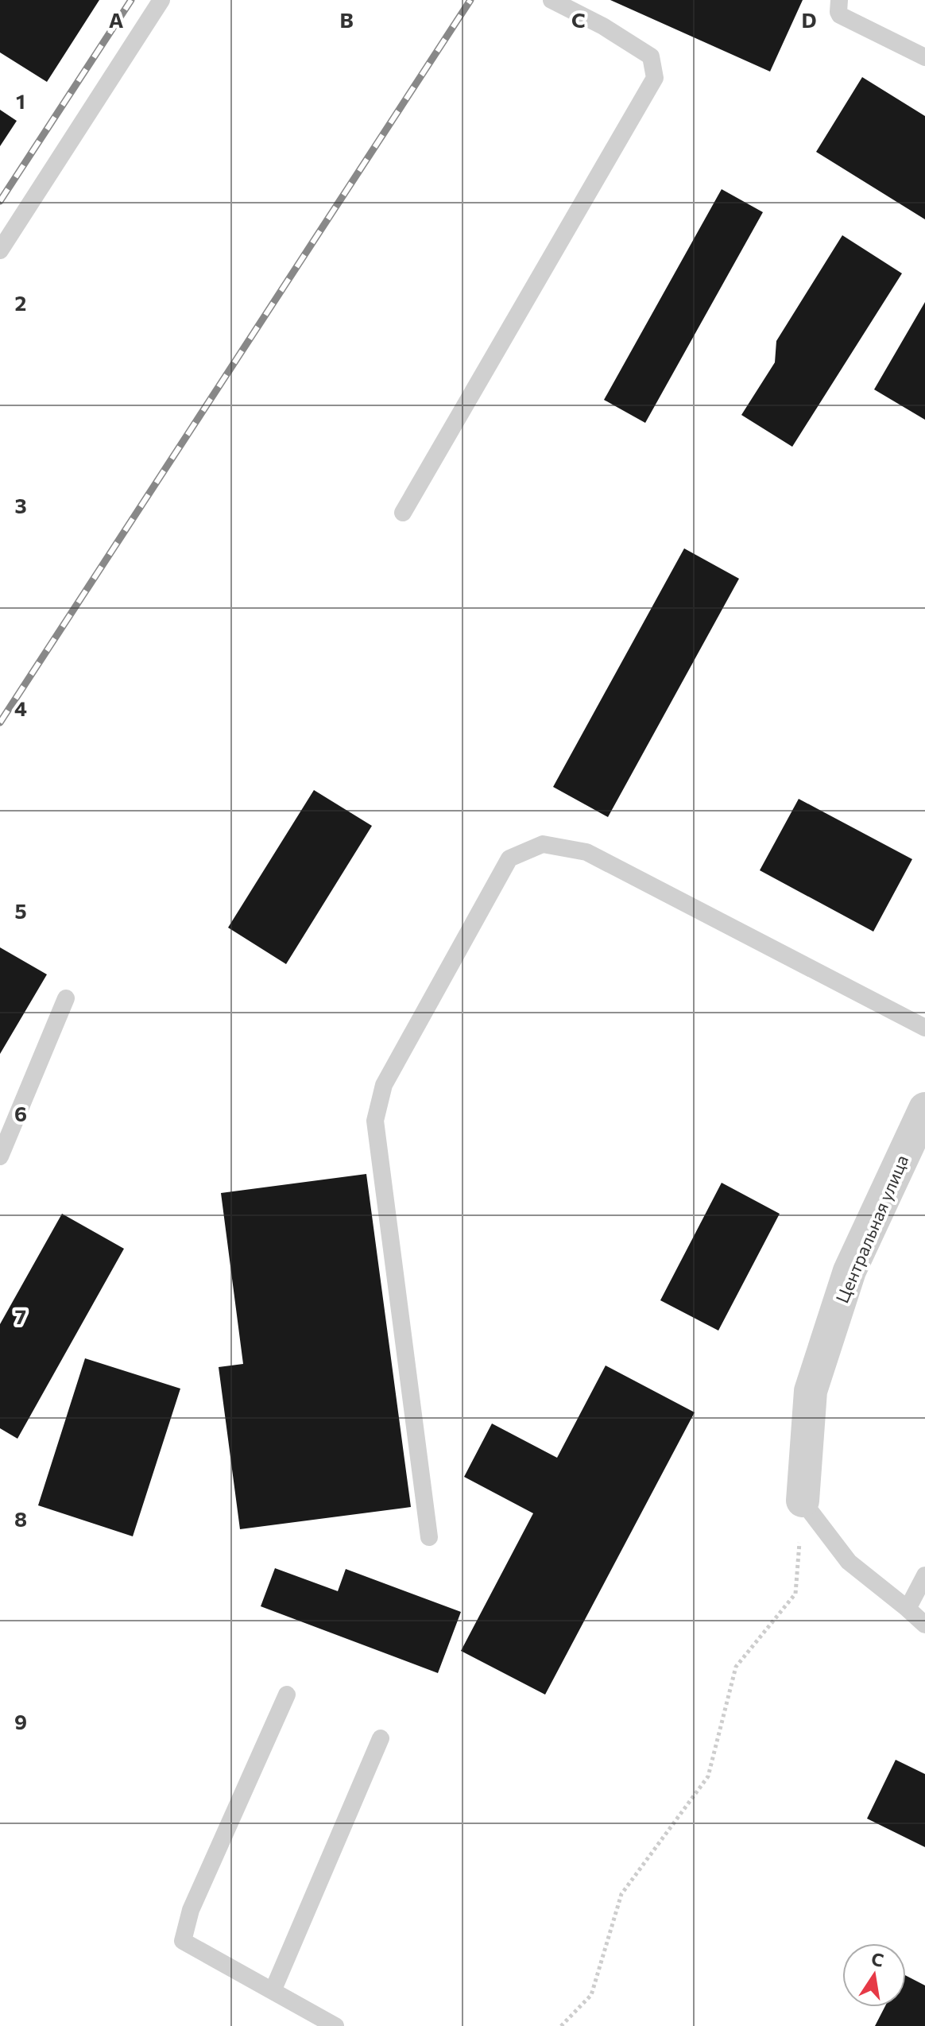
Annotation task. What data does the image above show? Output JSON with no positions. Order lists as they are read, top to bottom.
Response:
{
  "streets": {
    "street": ["Центральная улица"]
  },
  "north": "top",
  "grid": {
    "columns": [
      "A",
      "B",
      "C",
      "D"
    ],
    "rows": [
      "1",
      "2",
      "3",
      "4",
      "5",
      "6",
      "7",
      "8",
      "9"
    ]
  }
}
